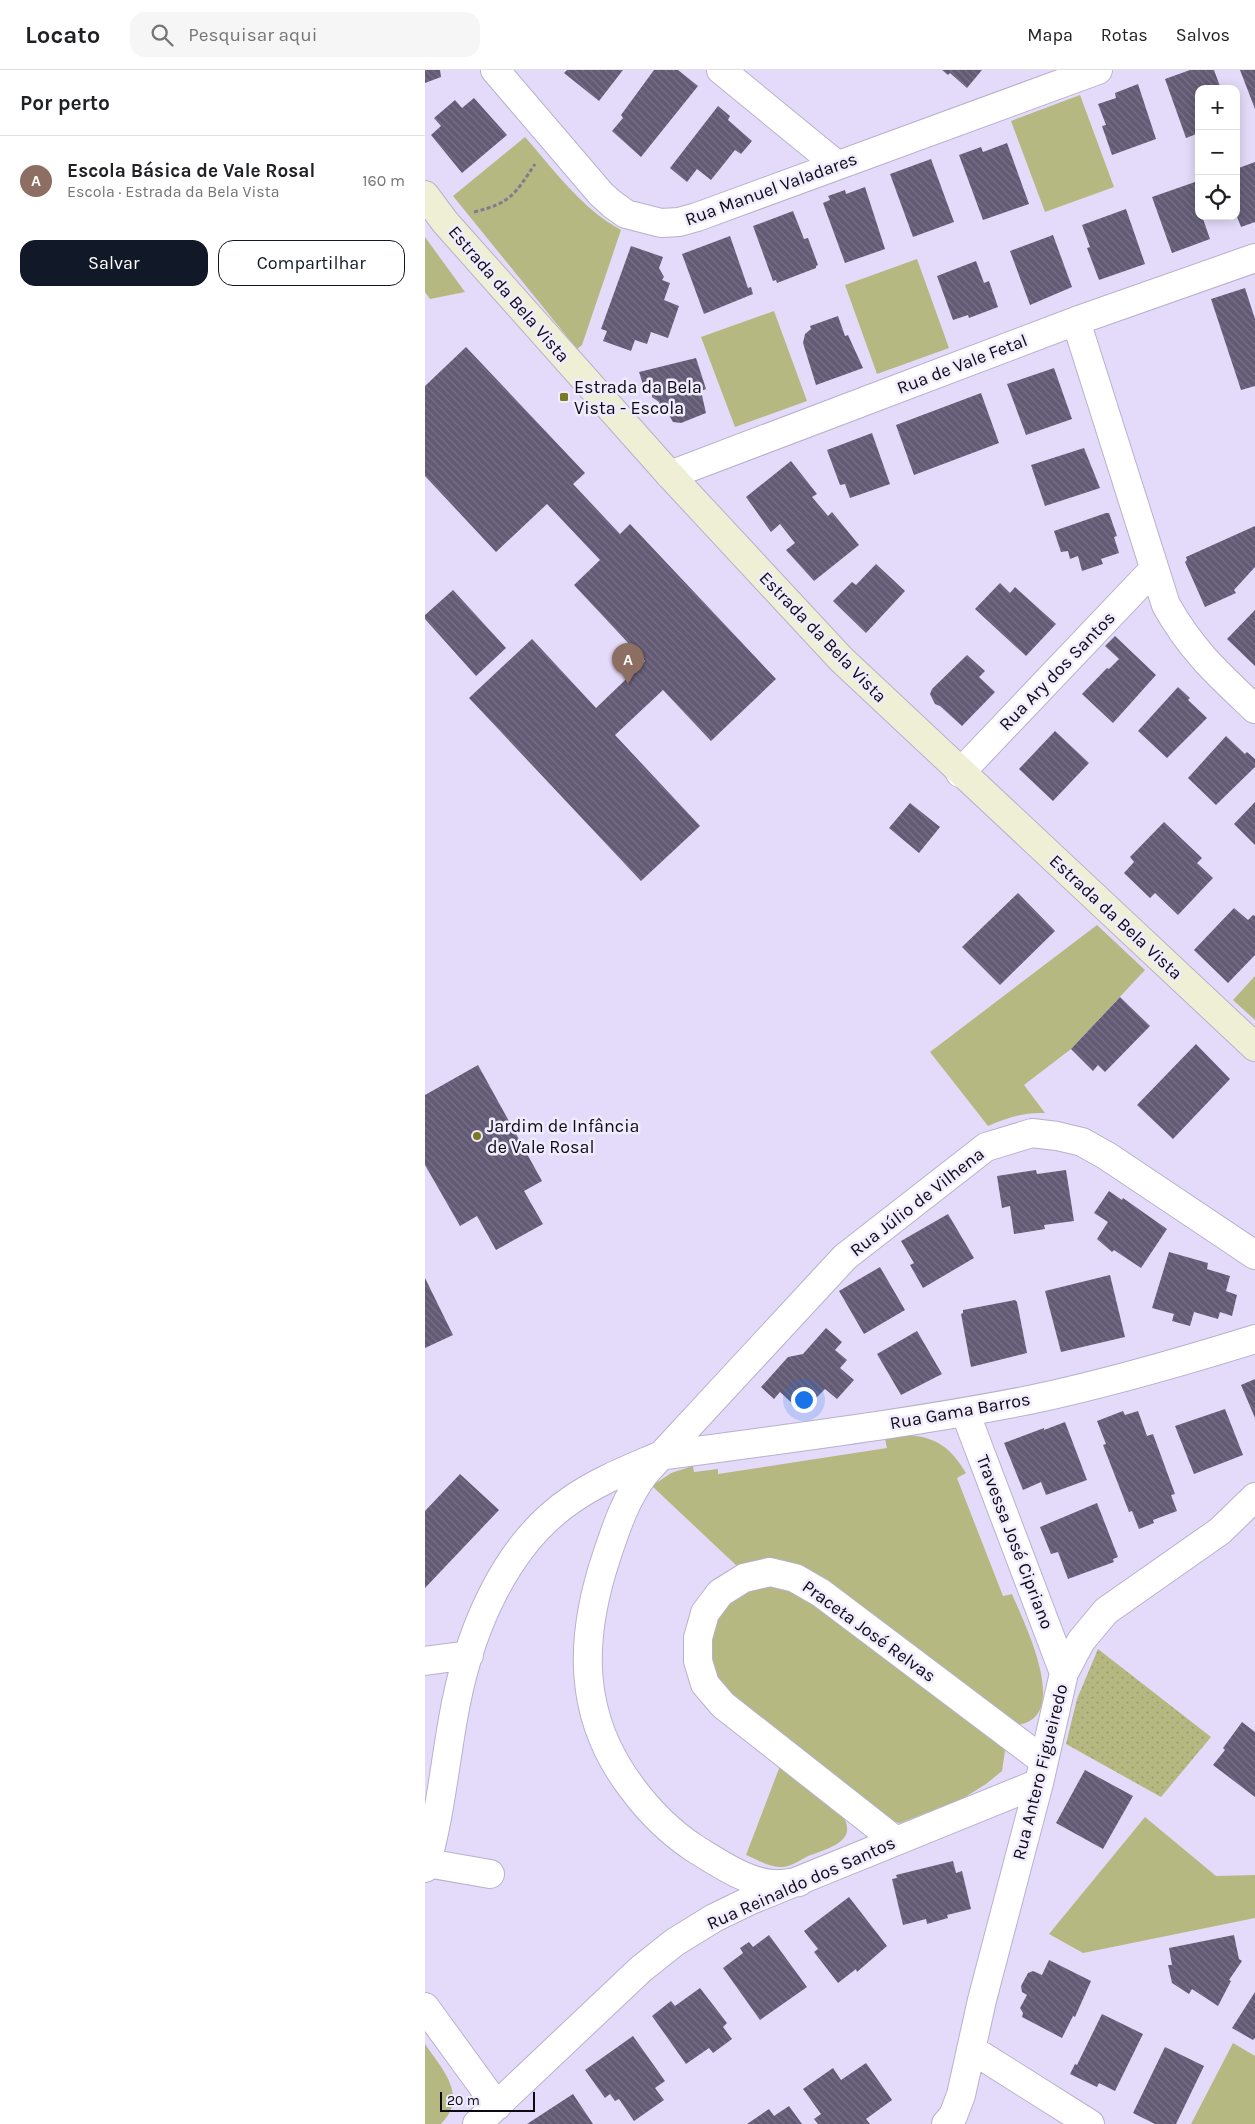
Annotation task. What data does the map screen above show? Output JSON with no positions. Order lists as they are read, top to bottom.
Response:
{
  "streets": {
    "street": [
      "Rua Manuel Valadares",
      "Estrada da Bela Vista",
      "Rua de Vale Fetal",
      "Rua Ary dos Santos",
      "Rua Júlio de Vilhena",
      "Rua Gama Barros",
      "Travessa José Cipriano",
      "Praceta José Relvas",
      "Rua Antero Figueiredo",
      "Rua Reinaldo dos Santos"
    ]
  },
  "crossings": [
    ["Estrada da Bela Vista", "Rua de Vale Fetal"],
    ["Estrada da Bela Vista", "Rua Ary dos Santos"],
    ["Rua Júlio de Vilhena", "Rua Gama Barros"],
    ["Rua Gama Barros", "Travessa José Cipriano"],
    ["Travessa José Cipriano", "Rua Antero Figueiredo"],
    ["Praceta José Relvas", "Rua Antero Figueiredo"],
    ["Praceta José Relvas", "Rua Reinaldo dos Santos"],
    ["Rua Antero Figueiredo", "Rua Reinaldo dos Santos"]
  ],
  "places": {
    "transit": ["Estrada da Bela Vista - Escola"],
    "other": ["Jardim de Infância de Vale Rosal"]
  },
  "scale_bar": "20 m",
  "page": {
    "header": "Locato",
    "search": "Pesquisar aqui",
    "nav": ["Mapa", "Rotas", "Salvos"],
    "heading": "Por perto",
    "map_buttons": ["+", "−"],
    "list": [
      {
        "mark": "A",
        "name": "Escola Básica de Vale Rosal",
        "note": "Escola · Estrada da Bela Vista",
        "value": "160 m"
      }
    ],
    "buttons": ["Salvar", "Compartilhar"],
    "pins": "A",
    "scale": "20 m"
  }
}
